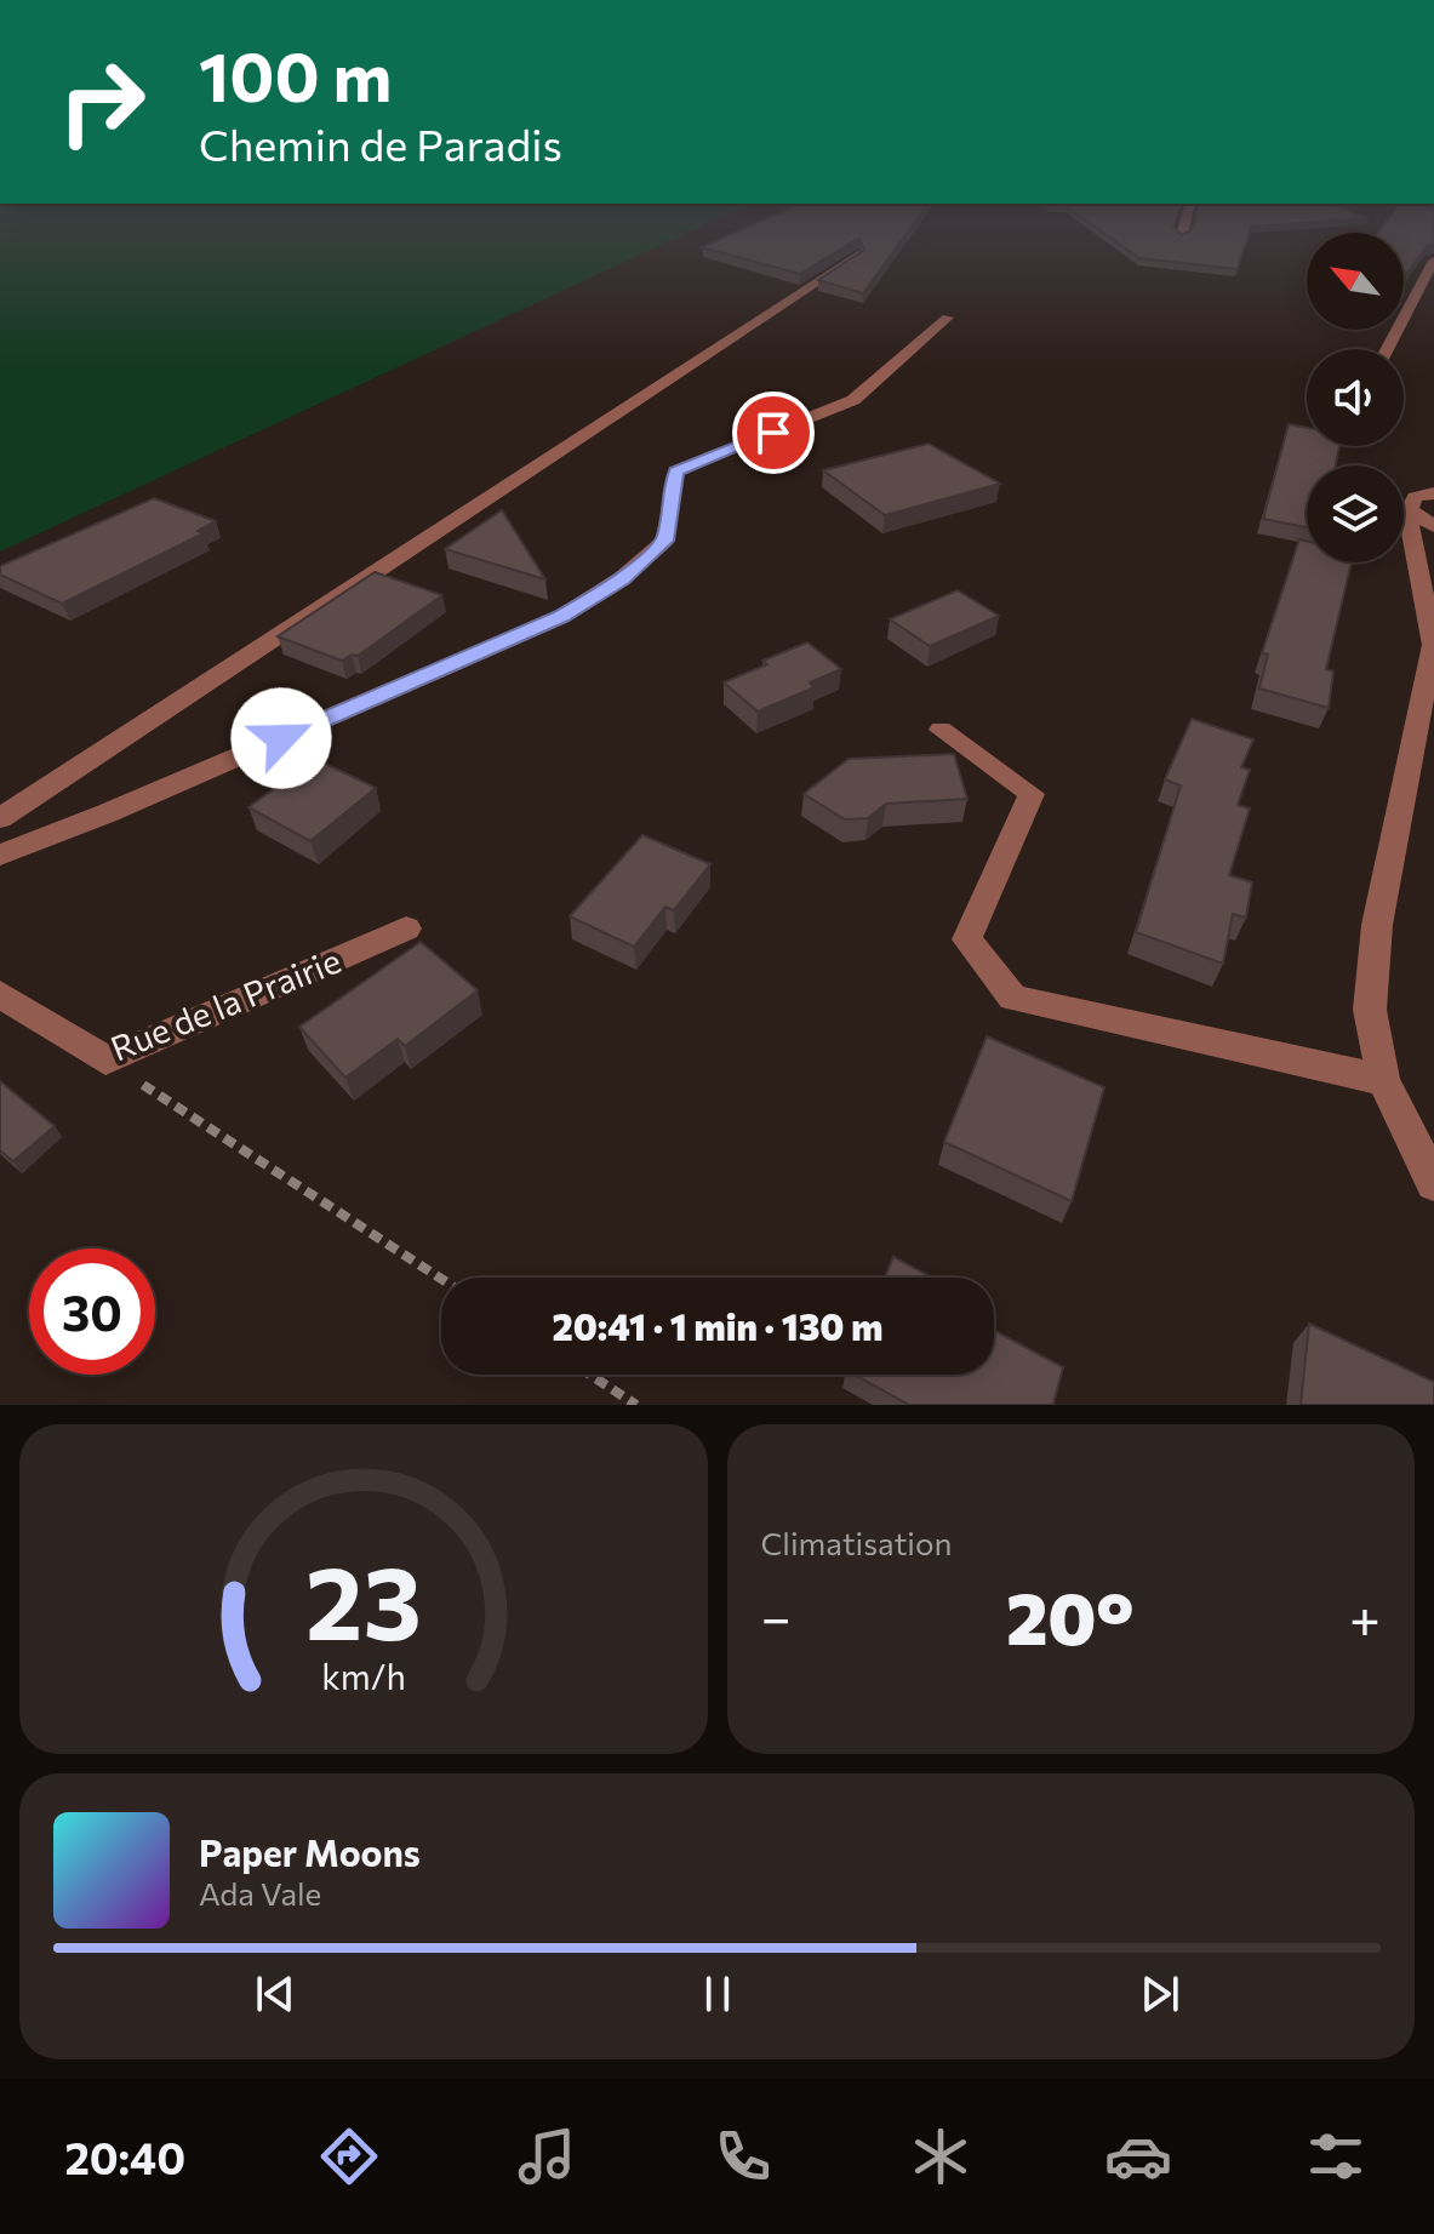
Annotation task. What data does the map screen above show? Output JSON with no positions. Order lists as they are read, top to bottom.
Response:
{
  "streets": {
    "street": ["Rue de la Prairie"]
  },
  "north": "top left",
  "page": {
    "turn": ["100 m", "Chemin de Paradis"],
    "limit": "30",
    "trip": "20:41 · 1 min · 130 m",
    "tile": "Climatisation",
    "heat": ["−", "20°", "+"],
    "song": ["Paper Moons", "Ada Vale"],
    "tabs": "20:40",
    "gauge": ["23", "km/h"]
  }
}
